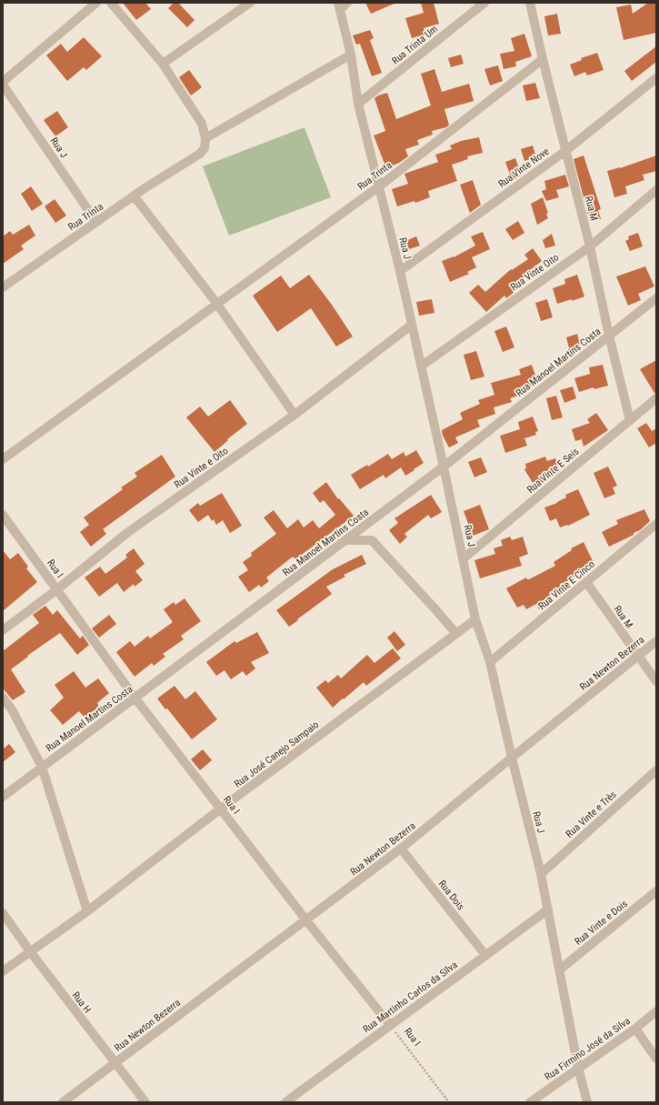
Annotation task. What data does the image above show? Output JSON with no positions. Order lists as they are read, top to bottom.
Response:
{
  "streets": {
    "street": [
      "Rua Trinta Um",
      "Rua J",
      "Rua Vinte Nove",
      "Rua Trinta",
      "Rua M",
      "Rua Vinte Oito",
      "Rua Manoel Martins Costa",
      "Rua Vinte e Oito",
      "Rua Vinte E Seis",
      "Rua I",
      "Rua Vinte E Cinco",
      "Rua Newton Bezerra",
      "Rua José Canejo Sampaio",
      "Rua Vinte e Três",
      "Rua Dois",
      "Rua Vinte e Dois",
      "Rua Martinho Carlos da Silva",
      "Rua H",
      "Rua Firmino José da Silva"
    ]
  },
  "crossings": [
    ["Rua Trinta Um", "Rua J"],
    ["Rua J", "Rua Vinte Nove"],
    ["Rua J", "Rua Trinta"],
    ["Rua J", "Rua Vinte Oito"],
    ["Rua J", "Rua Manoel Martins Costa"],
    ["Rua J", "Rua Vinte e Oito"],
    ["Rua J", "Rua Vinte E Seis"],
    ["Rua J", "Rua Vinte E Cinco"],
    ["Rua J", "Rua Newton Bezerra"],
    ["Rua J", "Rua José Canejo Sampaio"],
    ["Rua J", "Rua Vinte e Três"],
    ["Rua J", "Rua Vinte e Dois"],
    ["Rua J", "Rua Martinho Carlos da Silva"],
    ["Rua J", "Rua Firmino José da Silva"],
    ["Rua Vinte Nove", "Rua M"],
    ["Rua Trinta", "Rua M"],
    ["Rua M", "Rua Vinte Oito"],
    ["Rua M", "Rua Manoel Martins Costa"],
    ["Rua M", "Rua Vinte E Seis"],
    ["Rua M", "Rua Vinte E Cinco"],
    ["Rua M", "Rua Newton Bezerra"],
    ["Rua Manoel Martins Costa", "Rua I"],
    ["Rua Vinte e Oito", "Rua I"],
    ["Rua I", "Rua Newton Bezerra"],
    ["Rua I", "Rua José Canejo Sampaio"],
    ["Rua I", "Rua Martinho Carlos da Silva"],
    ["Rua Newton Bezerra", "Rua Dois"],
    ["Rua Newton Bezerra", "Rua H"],
    ["Rua José Canejo Sampaio", "Rua H"],
    ["Rua Dois", "Rua Martinho Carlos da Silva"]
  ]
}
